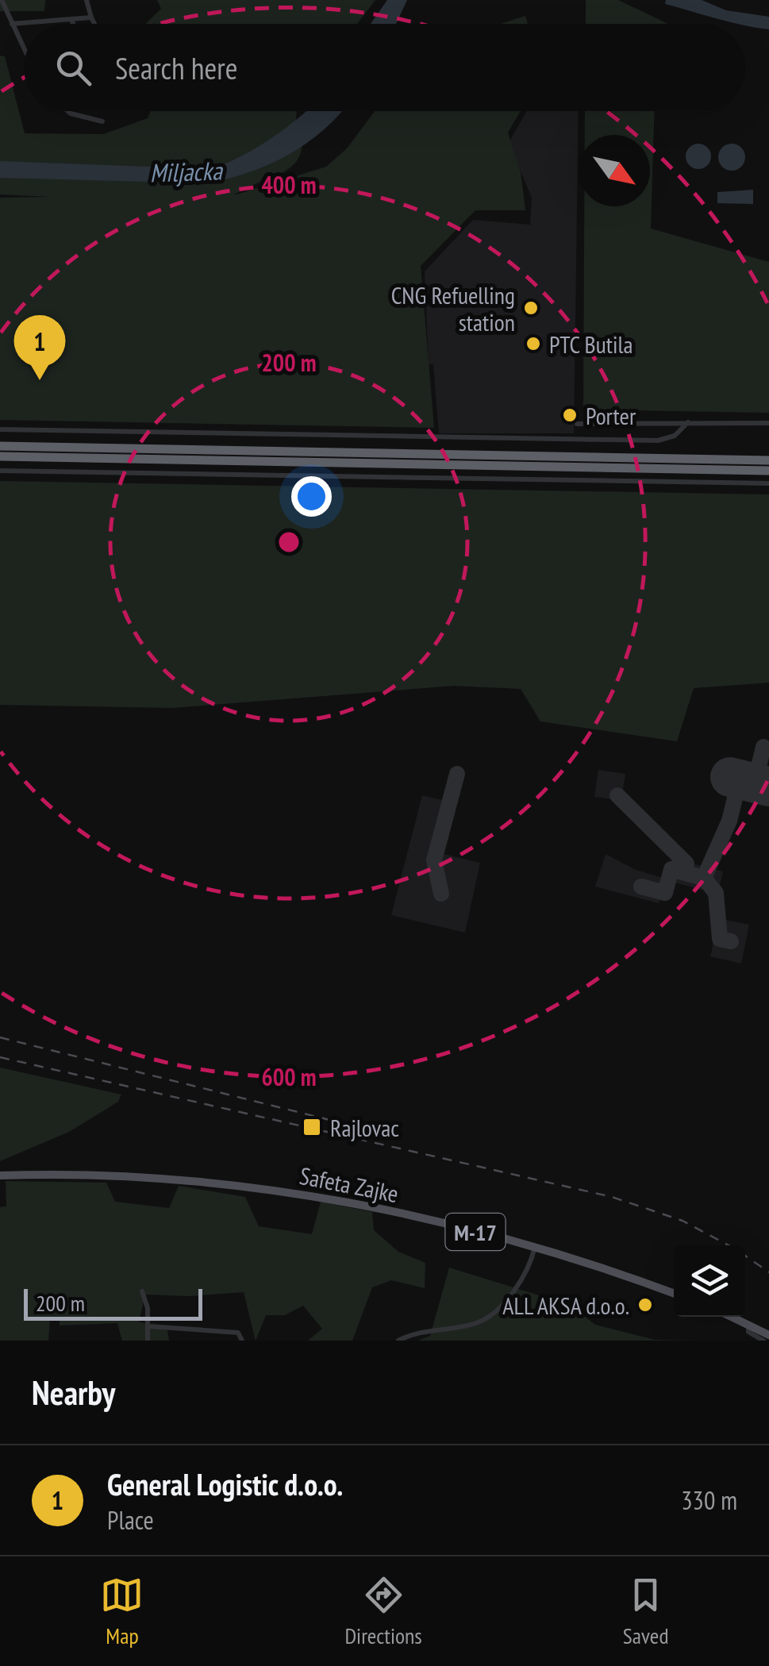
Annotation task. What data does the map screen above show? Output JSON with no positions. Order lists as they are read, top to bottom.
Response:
{
  "streets": {
    "main road": ["Safeta Zajke", "M-17"]
  },
  "water": ["Miljacka"],
  "places": {
    "other": [
      "CNG Refuelling station",
      "PTC Butila",
      "Porter",
      "ALL AKSA d.o.o."
    ],
    "transit": ["Rajlovac"]
  },
  "scale_bar": "200 m",
  "north": "bottom right",
  "page": {
    "search": "Search here",
    "pins": "1",
    "scale": "200 m",
    "heading": "Nearby",
    "list": [
      {
        "mark": "1",
        "name": "General Logistic d.o.o.",
        "note": "Place",
        "value": "330 m"
      }
    ],
    "nav": ["Map", "Directions", "Saved"]
  },
  "rings": ["400 m", "200 m", "600 m"]
}
